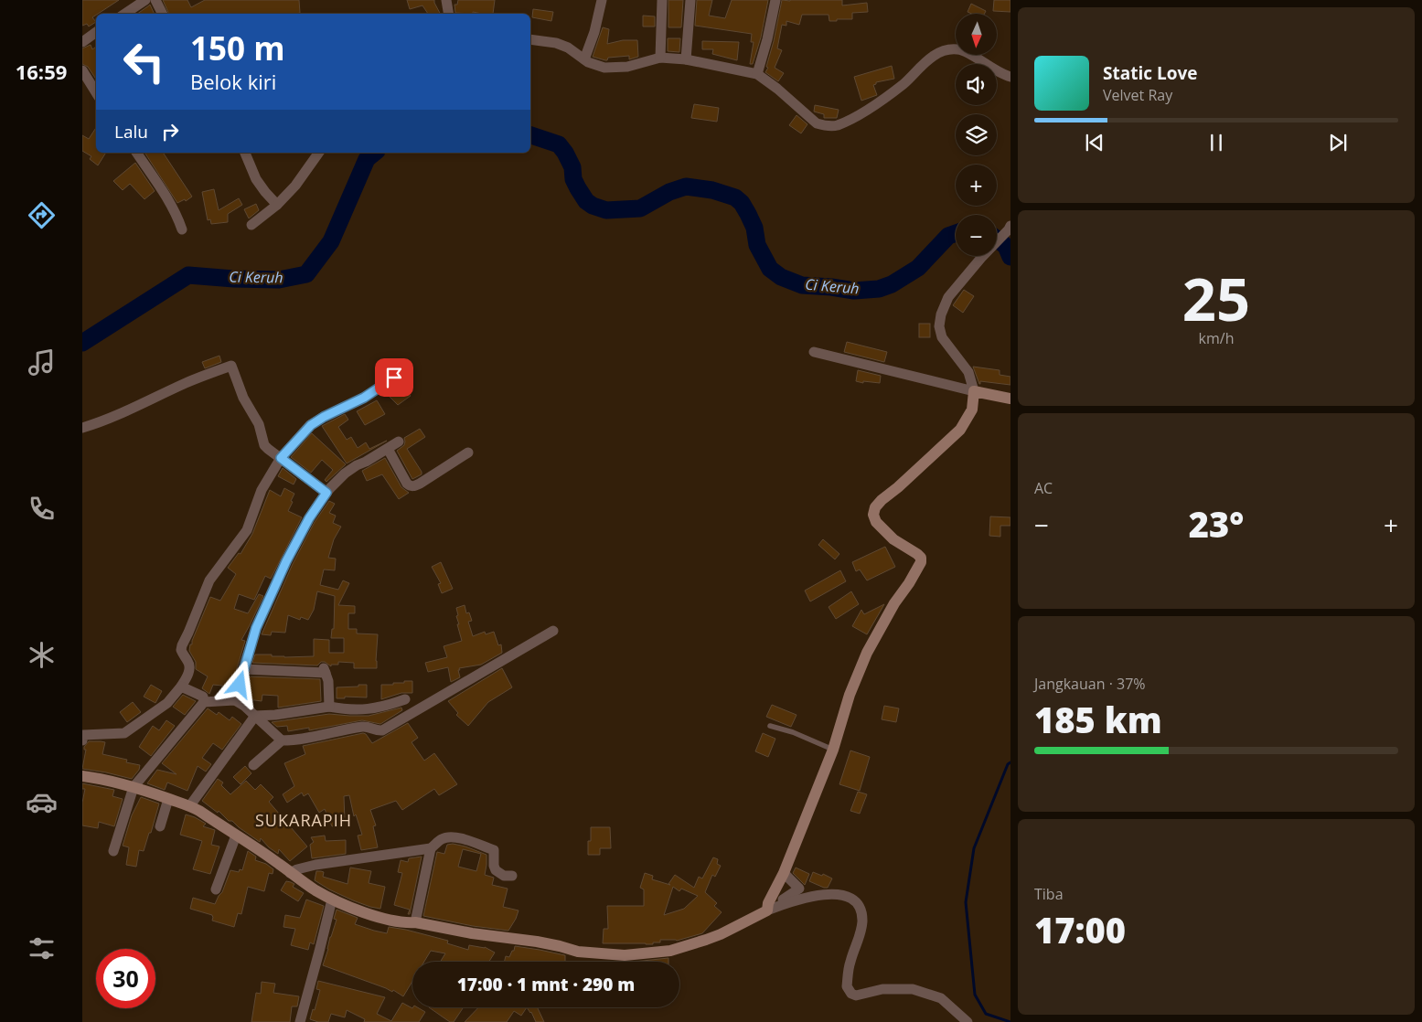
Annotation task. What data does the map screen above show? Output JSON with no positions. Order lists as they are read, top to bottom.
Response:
{
  "districts": ["SUKARAPIH"],
  "water": ["Ci Keruh"],
  "north": "bottom",
  "page": {
    "tabs": "16:59",
    "map_buttons": ["+", "−"],
    "turn": ["150 m", "Belok kiri"],
    "song": ["Static Love", "Velvet Ray"],
    "then": "Lalu",
    "tile": [
      ["25", "km/h"],
      "AC",
      ["Jangkauan · 37%", "185 km"],
      ["Tiba", "17:00"]
    ],
    "heat": ["−", "23°", "+"],
    "limit": "30",
    "trip": "17:00 · 1 mnt · 290 m"
  }
}
